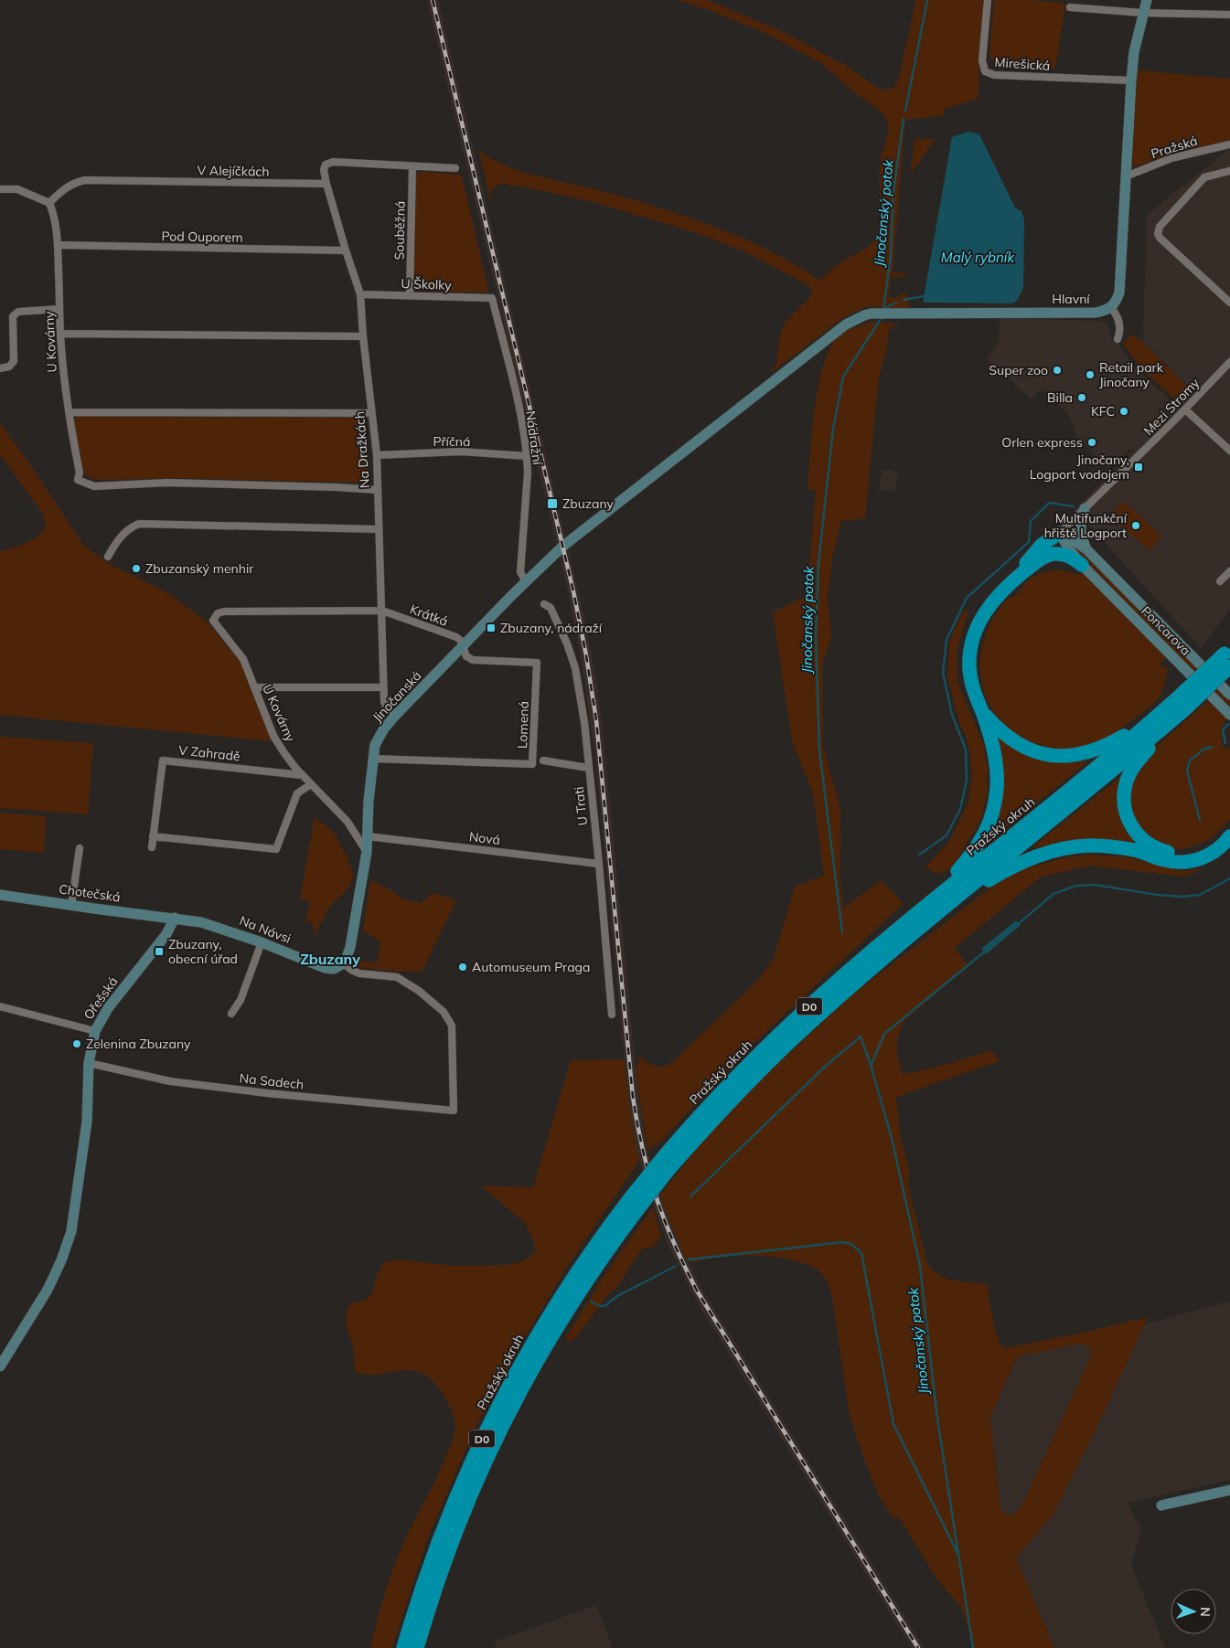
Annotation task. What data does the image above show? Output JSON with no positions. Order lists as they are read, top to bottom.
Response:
{
  "streets": {
    "highway": ["Pražský okruh", "D0"],
    "street": [
      "Mirešická",
      "Pražská",
      "V Alejíčkách",
      "Souběžná",
      "Pod Ouporem",
      "U Školky",
      "Hlavní",
      "U Kovárny",
      "Mezi Stromy",
      "Nádražní",
      "Příčná",
      "Na Dražkách",
      "Krátká",
      "Poncarova",
      "Jinočanská",
      "Lomená",
      "V Zahradě",
      "U Trati",
      "Nová",
      "Chotečská",
      "Na Návsi",
      "Ořešská",
      "Na Sadech"
    ]
  },
  "crossings": [
    ["V Alejíčkách", "U Kovárny"],
    ["V Alejíčkách", "Na Dražkách"],
    ["Souběžná", "U Školky"],
    ["Pod Ouporem", "U Kovárny"],
    ["Pod Ouporem", "Na Dražkách"],
    ["U Školky", "Nádražní"],
    ["U Školky", "Na Dražkách"],
    ["Hlavní", "Jinočanská"],
    ["U Kovárny", "Na Dražkách"],
    ["U Kovárny", "Krátká"],
    ["U Kovárny", "Jinočanská"],
    ["U Kovárny", "V Zahradě"],
    ["Mezi Stromy", "Poncarova"],
    ["Nádražní", "Příčná"],
    ["Nádražní", "Jinočanská"],
    ["Příčná", "Na Dražkách"],
    ["Na Dražkách", "Krátká"],
    ["Na Dražkách", "Jinočanská"],
    ["Krátká", "Jinočanská"],
    ["Krátká", "Lomená"],
    ["Jinočanská", "Lomená"],
    ["Jinočanská", "Nová"],
    ["Jinočanská", "Na Návsi"],
    ["Jinočanská", "Na Sadech"],
    ["U Trati", "Nová"],
    ["Chotečská", "Na Návsi"],
    ["Chotečská", "Ořešská"],
    ["Na Návsi", "Ořešská"],
    ["Na Návsi", "Na Sadech"],
    ["Ořešská", "Na Sadech"]
  ],
  "districts": ["Zbuzany"],
  "water": ["Jinočanský potok", "Malý rybník"],
  "places": {
    "other": [
      "Super zoo",
      "Retail park Jinočany",
      "Billa",
      "KFC",
      "Orlen express",
      "Multifunkční hřiště Logport",
      "Zbuzanský menhir",
      "Automuseum Praga",
      "Zelenina Zbuzany"
    ],
    "transit": [
      "Jinočany, Logport vodojem",
      "Zbuzany",
      "Zbuzany, nádraží",
      "Zbuzany, obecní úřad"
    ]
  },
  "north": "right"
}
